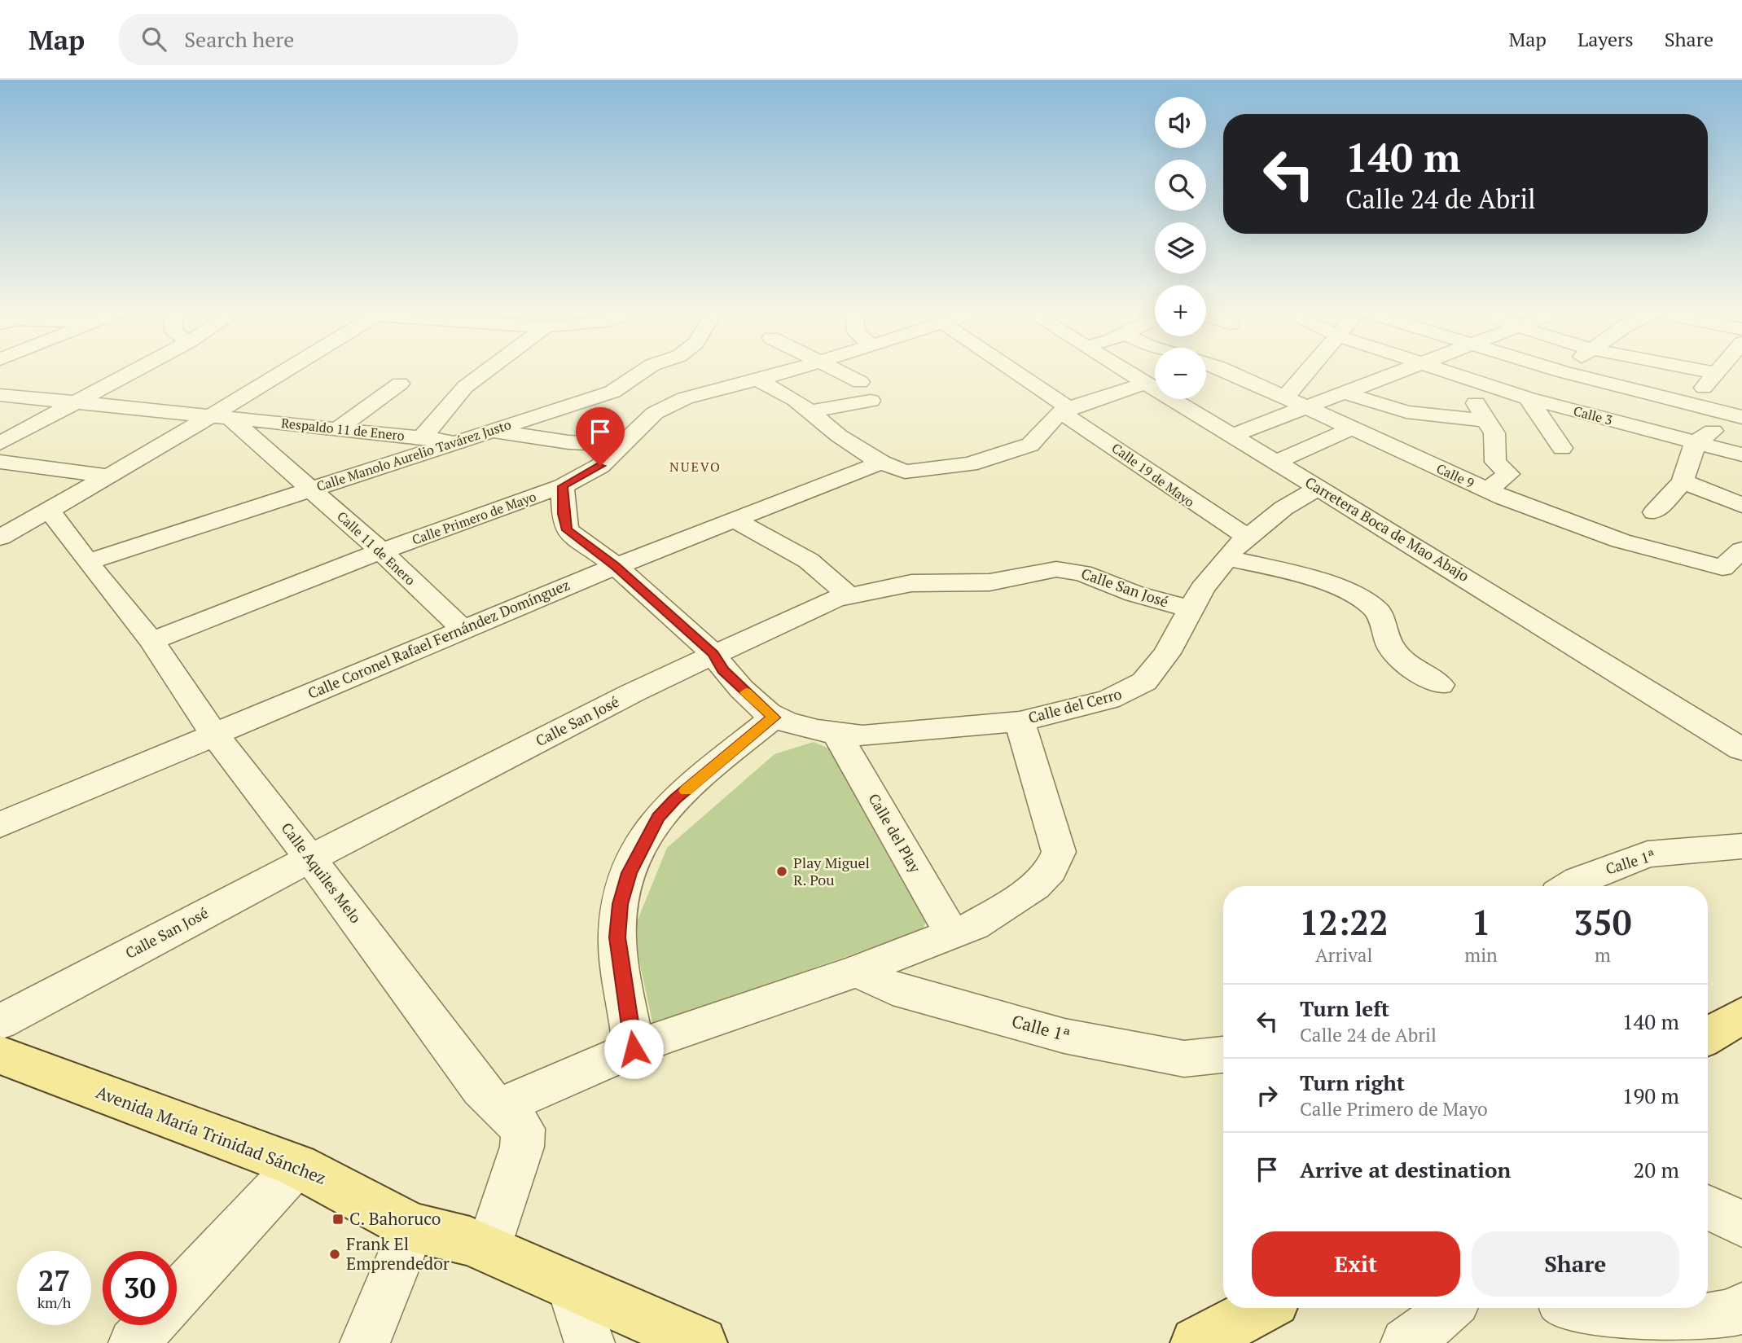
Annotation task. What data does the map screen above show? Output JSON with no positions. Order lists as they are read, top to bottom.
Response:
{
  "streets": {
    "main road": ["Avenida María Trinidad Sánchez"],
    "street": [
      "Calle 3",
      "Respaldo 11 de Enero",
      "Calle Manolo Aurelio Tavárez Justo",
      "Calle 19 de Mayo",
      "Calle 9",
      "Calle Primero de Mayo",
      "Carretera Boca de Mao Abajo",
      "Calle 11 de Enero",
      "Calle San José",
      "Calle Coronel Rafael Fernández Domínguez",
      "Calle del Cerro",
      "Calle del Play",
      "Calle 1ª",
      "Calle Aquiles Melo"
    ]
  },
  "crossings": [
    ["Respaldo 11 de Enero", "Calle Manolo Aurelio Tavárez Justo"],
    ["Respaldo 11 de Enero", "Calle 11 de Enero"],
    ["Calle Manolo Aurelio Tavárez Justo", "Calle Primero de Mayo"],
    ["Calle Manolo Aurelio Tavárez Justo", "Calle 11 de Enero"],
    ["Calle Manolo Aurelio Tavárez Justo", "Calle Aquiles Melo"],
    ["Calle 19 de Mayo", "Calle del Cerro"],
    ["Calle Primero de Mayo", "Calle 11 de Enero"],
    ["Calle Primero de Mayo", "Calle Aquiles Melo"],
    ["Carretera Boca de Mao Abajo", "Calle del Cerro"],
    ["Calle 11 de Enero", "Calle Coronel Rafael Fernández Domínguez"],
    ["Calle San José", "Calle del Cerro"],
    ["Calle San José", "Calle Aquiles Melo"],
    ["Calle San José", "Avenida María Trinidad Sánchez"],
    ["Calle Coronel Rafael Fernández Domínguez", "Calle Aquiles Melo"],
    ["Calle del Cerro", "Calle del Play"],
    ["Calle Aquiles Melo", "Avenida María Trinidad Sánchez"]
  ],
  "districts": ["NUEVO"],
  "places": {
    "other": ["Play Miguel R. Pou", "Frank El Emprendedor"],
    "transit": ["C. Bahoruco"]
  },
  "page": {
    "header": "Map",
    "search": "Search here",
    "nav": ["Map", "Layers", "Share"],
    "map_buttons": ["+", "−"],
    "turn": ["140 m", "Calle 24 de Abril"],
    "eta": [
      "12:22",
      "Arrival",
      "1",
      "min",
      "350",
      "m"
    ],
    "list": [
      {
        "name": "Turn left",
        "note": "Calle 24 de Abril",
        "value": "140 m"
      },
      {
        "name": "Turn right",
        "note": "Calle Primero de Mayo",
        "value": "190 m"
      },
      {
        "name": "Arrive at destination",
        "value": "20 m"
      }
    ],
    "buttons": ["Exit", "Share"],
    "speed": "27 km/h",
    "limit": "30"
  }
}
